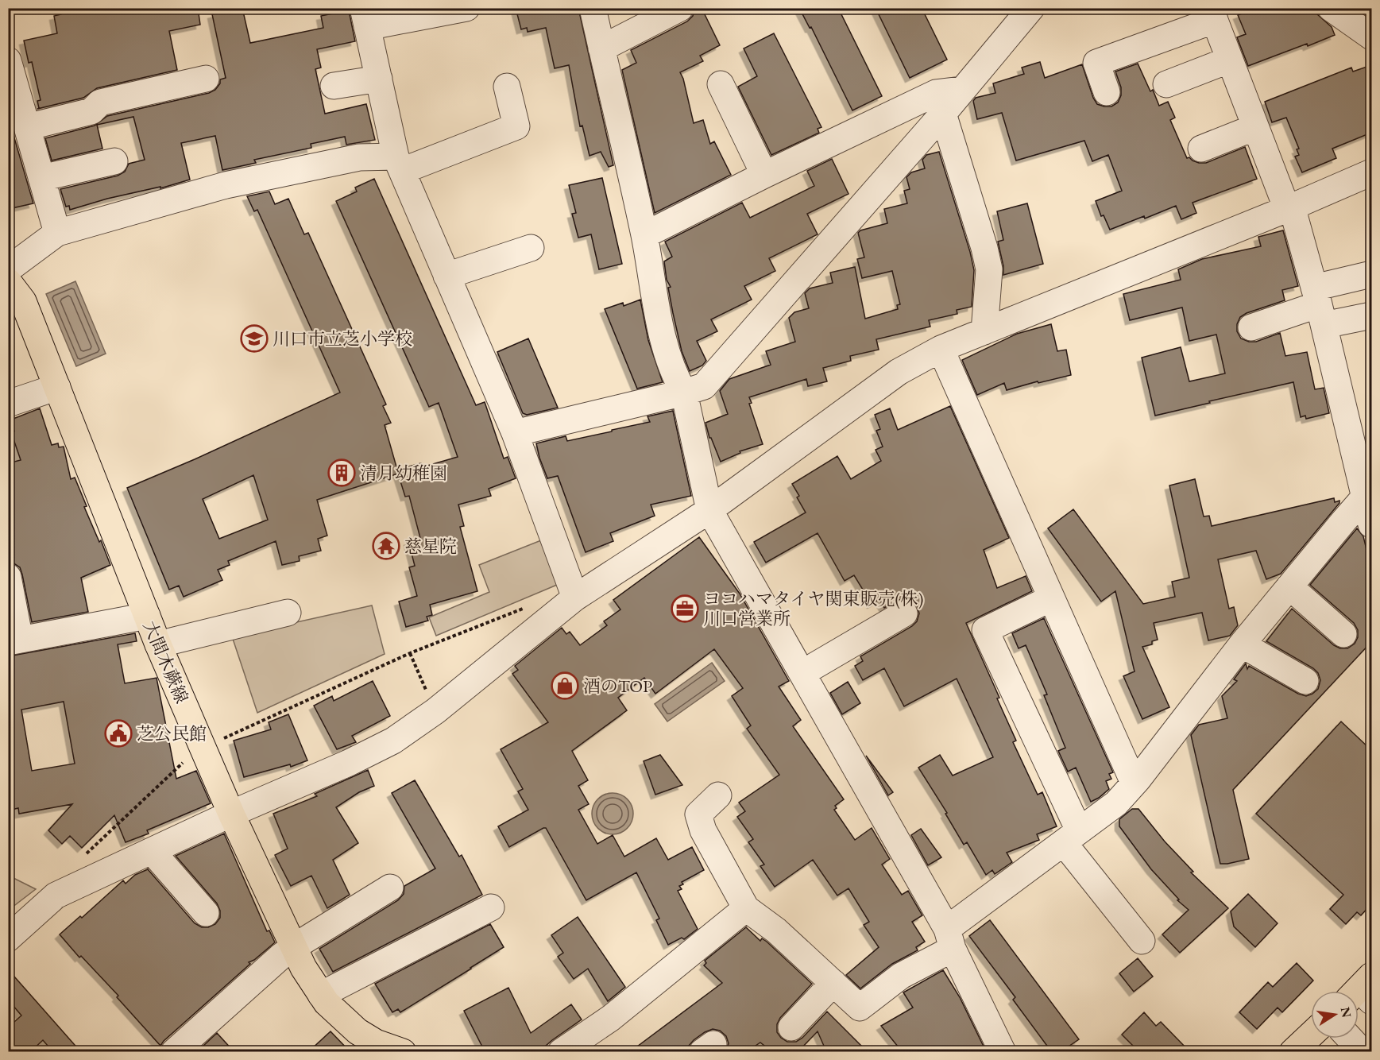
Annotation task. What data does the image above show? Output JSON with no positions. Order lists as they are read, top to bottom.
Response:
{
  "streets": {
    "main road": ["大間木蕨線"]
  },
  "places": {
    "school or university": ["川口市立芝小学校"],
    "building": ["清月幼稚園"],
    "temple": ["慈星院"],
    "office": ["ヨコハマタイヤ関東販売(株) 川口営業所"],
    "shop": ["酒のTOP"],
    "public building": ["芝公民館"]
  },
  "north": "right"
}
